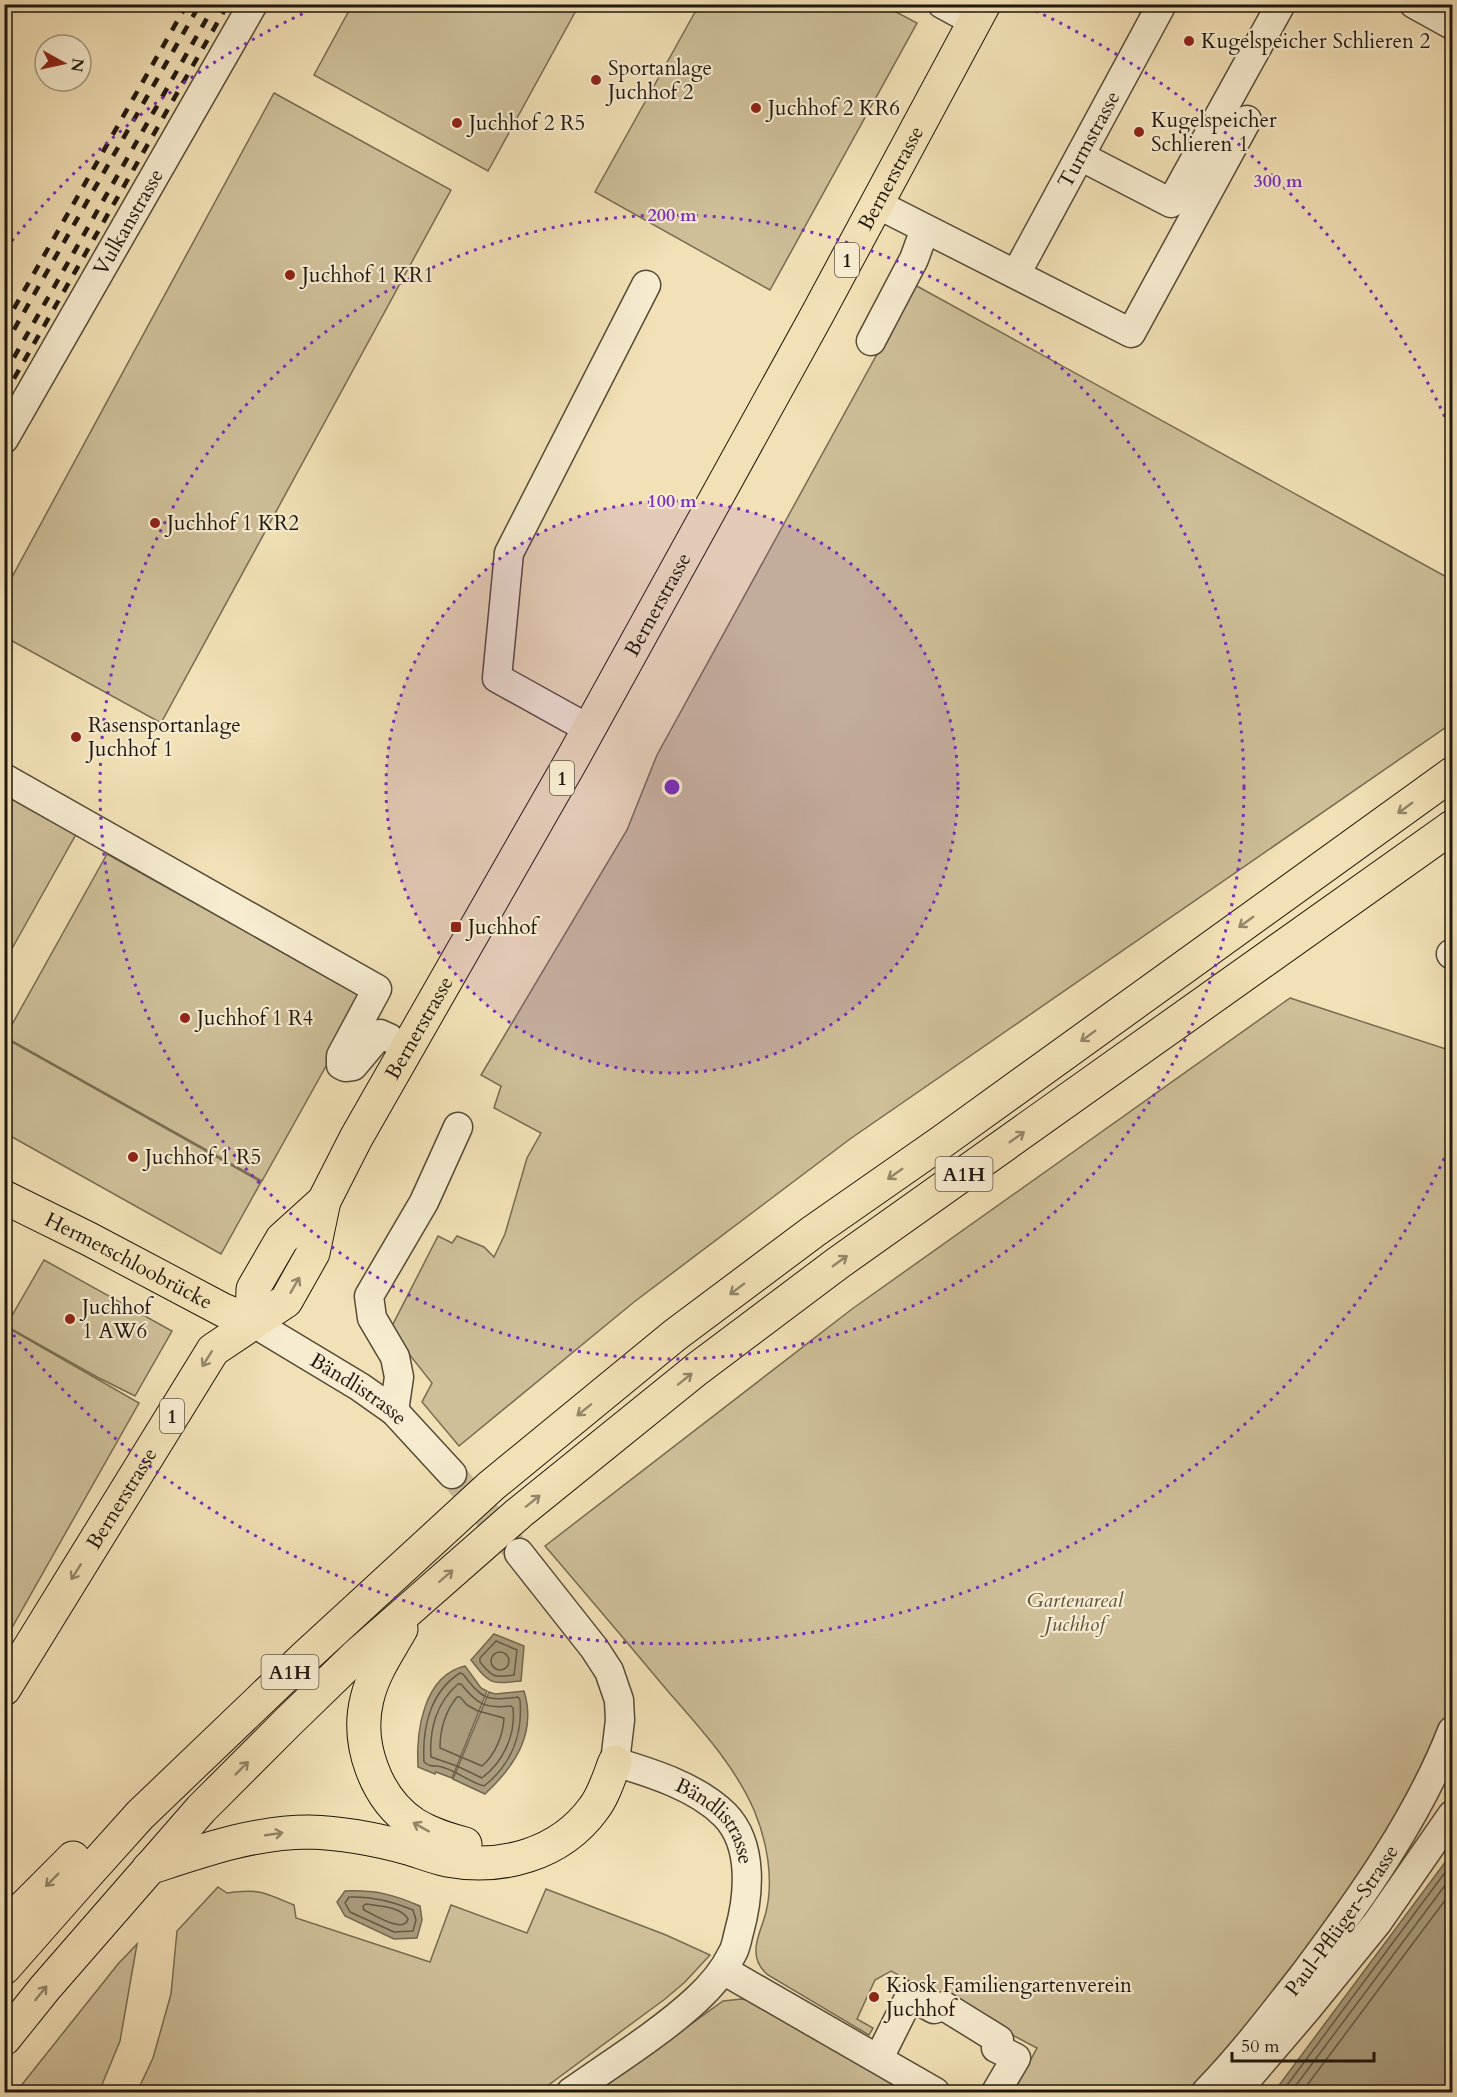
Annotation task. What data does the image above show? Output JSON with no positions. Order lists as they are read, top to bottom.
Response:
{
  "streets": {
    "main road": [
      "Bernerstrasse",
      "1",
      "A1H",
      "Hermetschloobrücke"
    ],
    "street": [
      "Turmstrasse",
      "Vulkanstrasse",
      "Bändlistrasse",
      "Paul-Pflüger-Strasse"
    ]
  },
  "crossings": [
    ["Bernerstrasse", "Hermetschloobrücke"],
    ["Bernerstrasse", "Bändlistrasse"],
    ["Hermetschloobrücke", "Bändlistrasse"]
  ],
  "parks": ["Gartenareal Juchhof"],
  "places": {
    "other": [
      "Kugelspeicher Schlieren 2",
      "Sportanlage Juchhof 2",
      "Juchhof 2 KR6",
      "Juchhof 2 R5",
      "Kugelspeicher Schlieren 1",
      "Juchhof 1 KR1",
      "Juchhof 1 KR2",
      "Rasensportanlage Juchhof 1",
      "Juchhof 1 R4",
      "Juchhof 1 R5",
      "Juchhof 1 AW6",
      "Kiosk Familiengartenverein Juchhof"
    ],
    "transit": ["Juchhof"]
  },
  "scale_bar": "50 m",
  "north": "right",
  "rings": ["300 m", "200 m", "100 m"]
}
